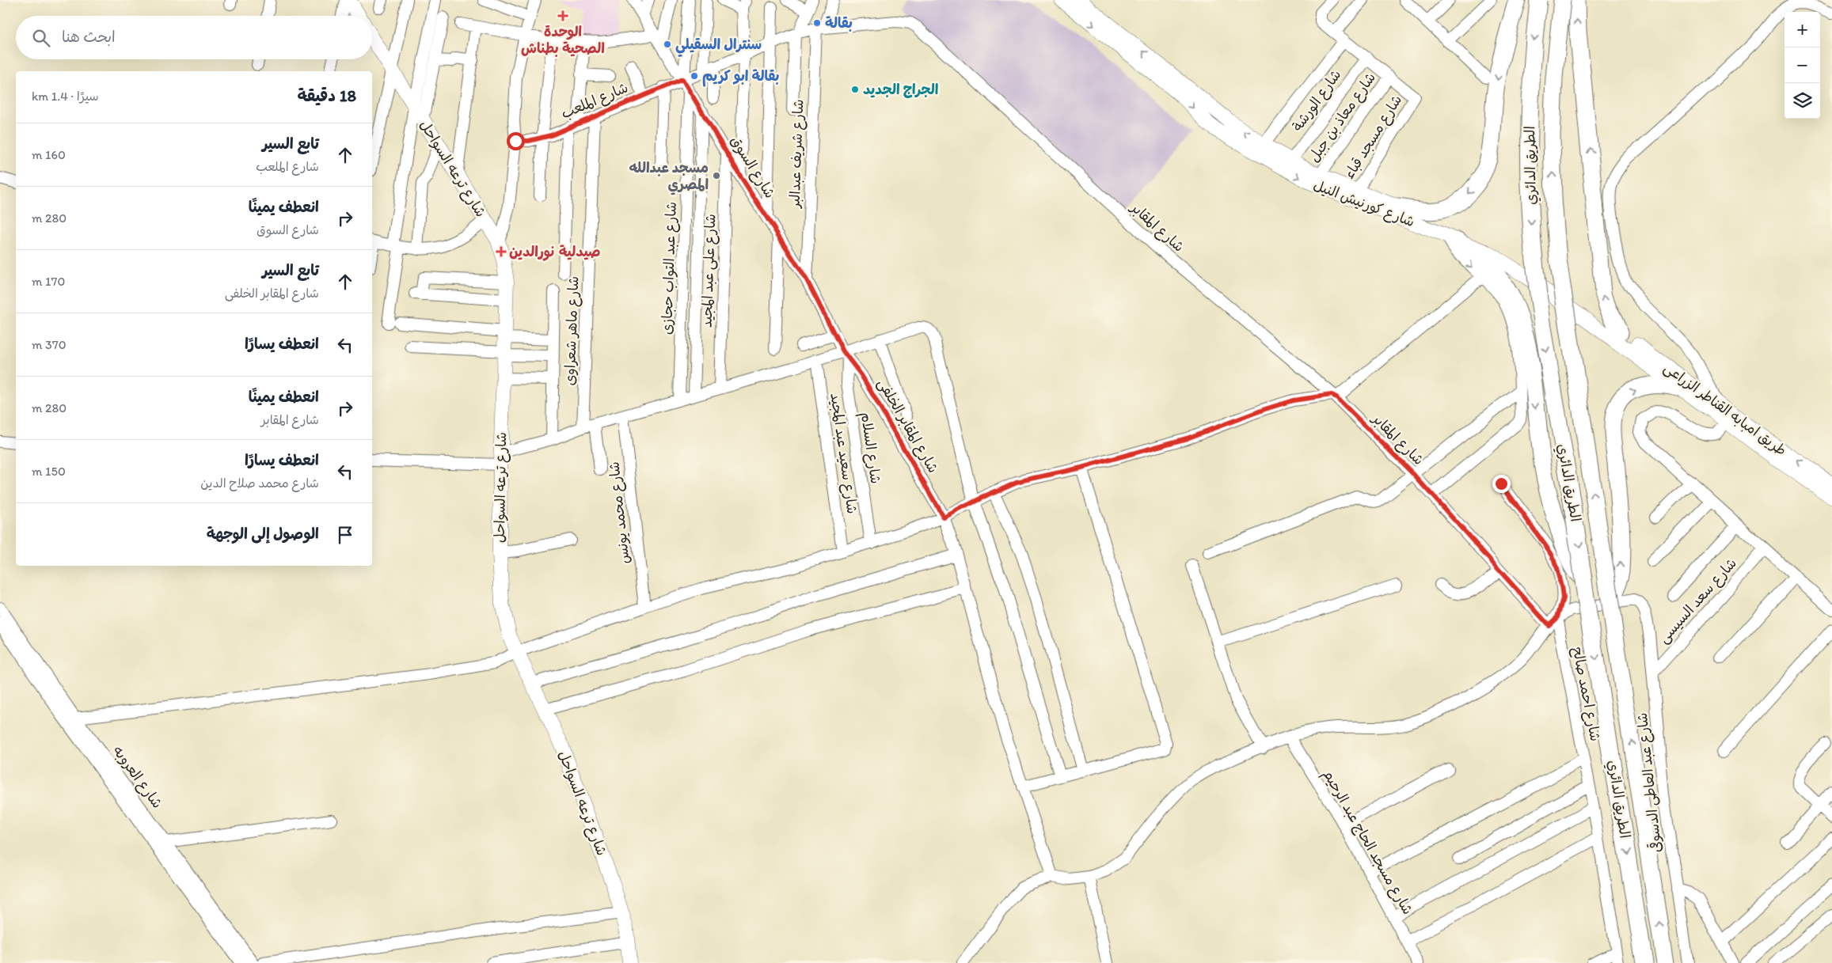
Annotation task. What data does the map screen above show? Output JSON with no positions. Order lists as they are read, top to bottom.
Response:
{
  "streets": {
    "highway": ["الطريق الدائري"],
    "main road": ["شارع ترعه السواحل", "شارع كورنيش النيل", "طريق امبابه القناطر الزراعى"],
    "street": [
      "شارع الملعب",
      "شارع الورشة",
      "شارع معاذ بن جبل",
      "شارع مسجد قباء",
      "شارع شريف عبدالبر",
      "شارع السوق",
      "شارع المقابر",
      "شارع عبد التواب حجازى",
      "شارع على عبد المجيد",
      "شارع ماهر شعراوى",
      "شارع المقابر الخلفى",
      "شارع السلام",
      "شارع سعيد عبد المجيد",
      "شارع محمد يونس",
      "شارع سعد السيسى",
      "شارع احمد صالح",
      "شارع العروبه",
      "شارع عبد العاطى الدسوقى",
      "شارع مسجد الحاج عبد الرحيم"
    ]
  },
  "crossings": [
    ["شارع الملعب", "شارع السوق"],
    ["شارع الملعب", "شارع المقابر"],
    ["شارع الملعب", "شارع ماهر شعراوى"],
    ["شارع الورشة", "شارع كورنيش النيل"],
    ["شارع معاذ بن جبل", "شارع مسجد قباء"],
    ["شارع معاذ بن جبل", "شارع كورنيش النيل"],
    ["شارع مسجد قباء", "شارع كورنيش النيل"],
    ["شارع شريف عبدالبر", "شارع السوق"],
    ["شارع شريف عبدالبر", "شارع المقابر"],
    ["شارع السوق", "شارع المقابر"],
    ["شارع السوق", "شارع عبد التواب حجازى"],
    ["شارع السوق", "شارع على عبد المجيد"],
    ["شارع السوق", "شارع المقابر الخلفى"],
    ["شارع السوق", "شارع السلام"],
    ["شارع كورنيش النيل", "طريق امبابه القناطر الزراعى"],
    ["شارع المقابر الخلفى", "شارع السلام"],
    ["شارع سعد السيسى", "شارع عبد العاطى الدسوقى"],
    ["شارع احمد صالح", "شارع عبد العاطى الدسوقى"]
  ],
  "places": {
    "health": ["الوحدة الصحية بطناش", "صيدلية نورالدين"],
    "other": [
      "بقالة",
      "سنترال السقيلي",
      "بقالة ابو كريم",
      "الجراج الجديد",
      "مسجد عبدالله المصري"
    ]
  },
  "page": {
    "map_buttons": ["+", "−"],
    "search": "ابحث هنا",
    "heading": ["18 دقيقة", "سيرًا · 1.4 km"],
    "list": [
      ["تابع السير", "شارع الملعب", "160 m"],
      ["انعطف يمينًا", "شارع السوق", "280 m"],
      ["تابع السير", "شارع المقابر الخلفى", "170 m"],
      ["انعطف يسارًا", "370 m"],
      ["انعطف يمينًا", "شارع المقابر", "280 m"],
      ["انعطف يسارًا", "شارع محمد صلاح الدين", "150 m"],
      "الوصول إلى الوجهة"
    ]
  }
}
